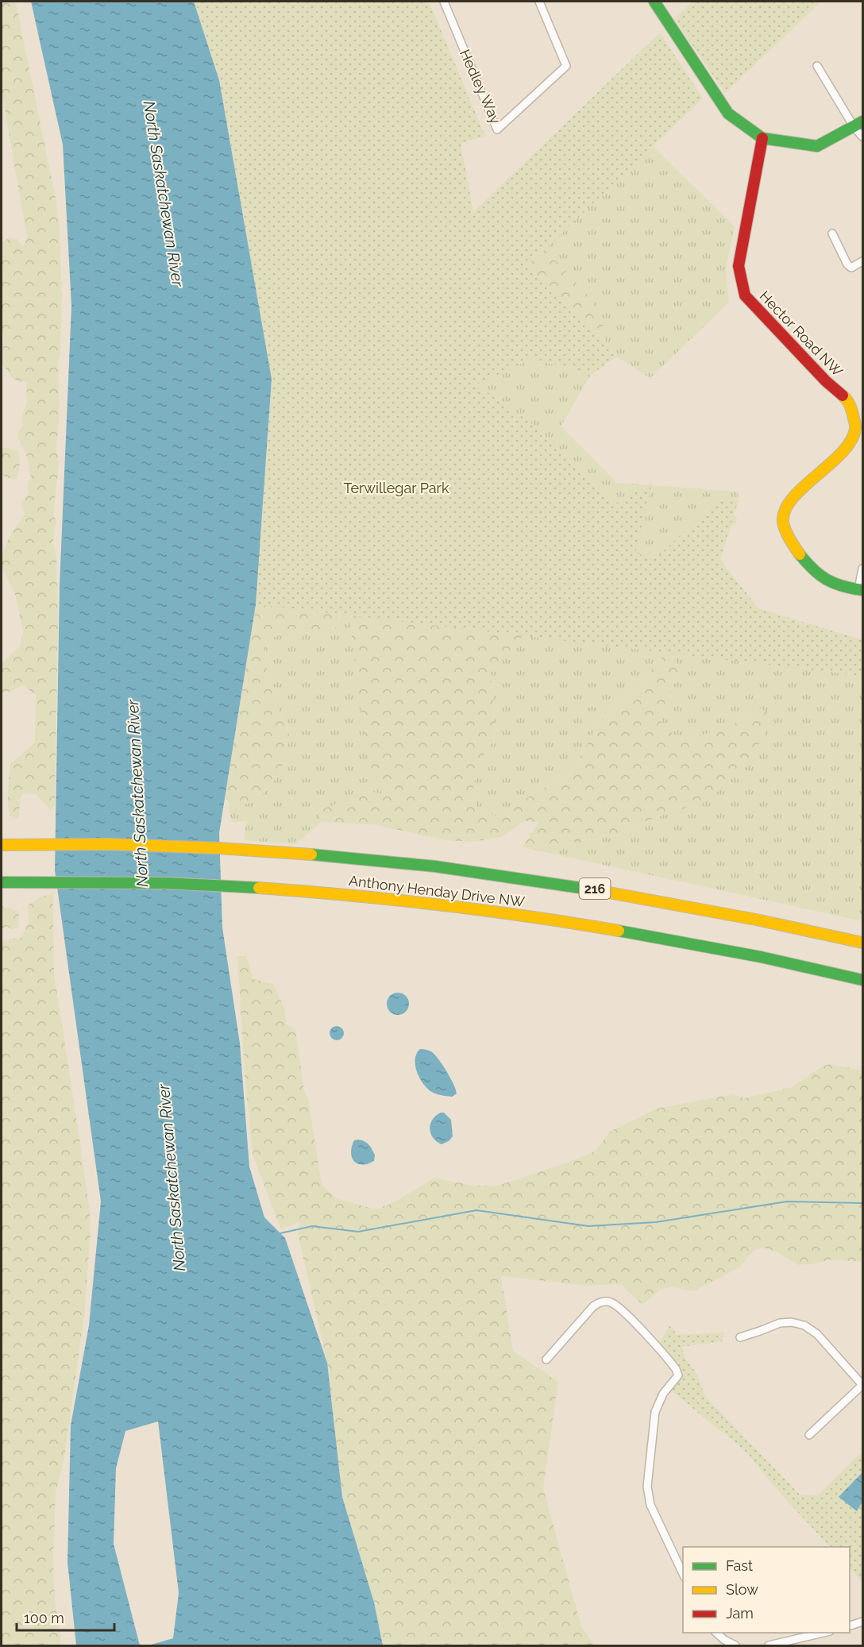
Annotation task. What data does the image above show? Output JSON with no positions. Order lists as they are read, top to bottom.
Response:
{
  "streets": {
    "main road": ["Hector Road NW", "216", "Anthony Henday Drive NW"],
    "street": ["Hedley Way"]
  },
  "water": ["North Saskatchewan River"],
  "parks": ["Terwillegar Park"],
  "legend": ["Fast", "Slow", "Jam"],
  "scale_bar": "100 m"
}
